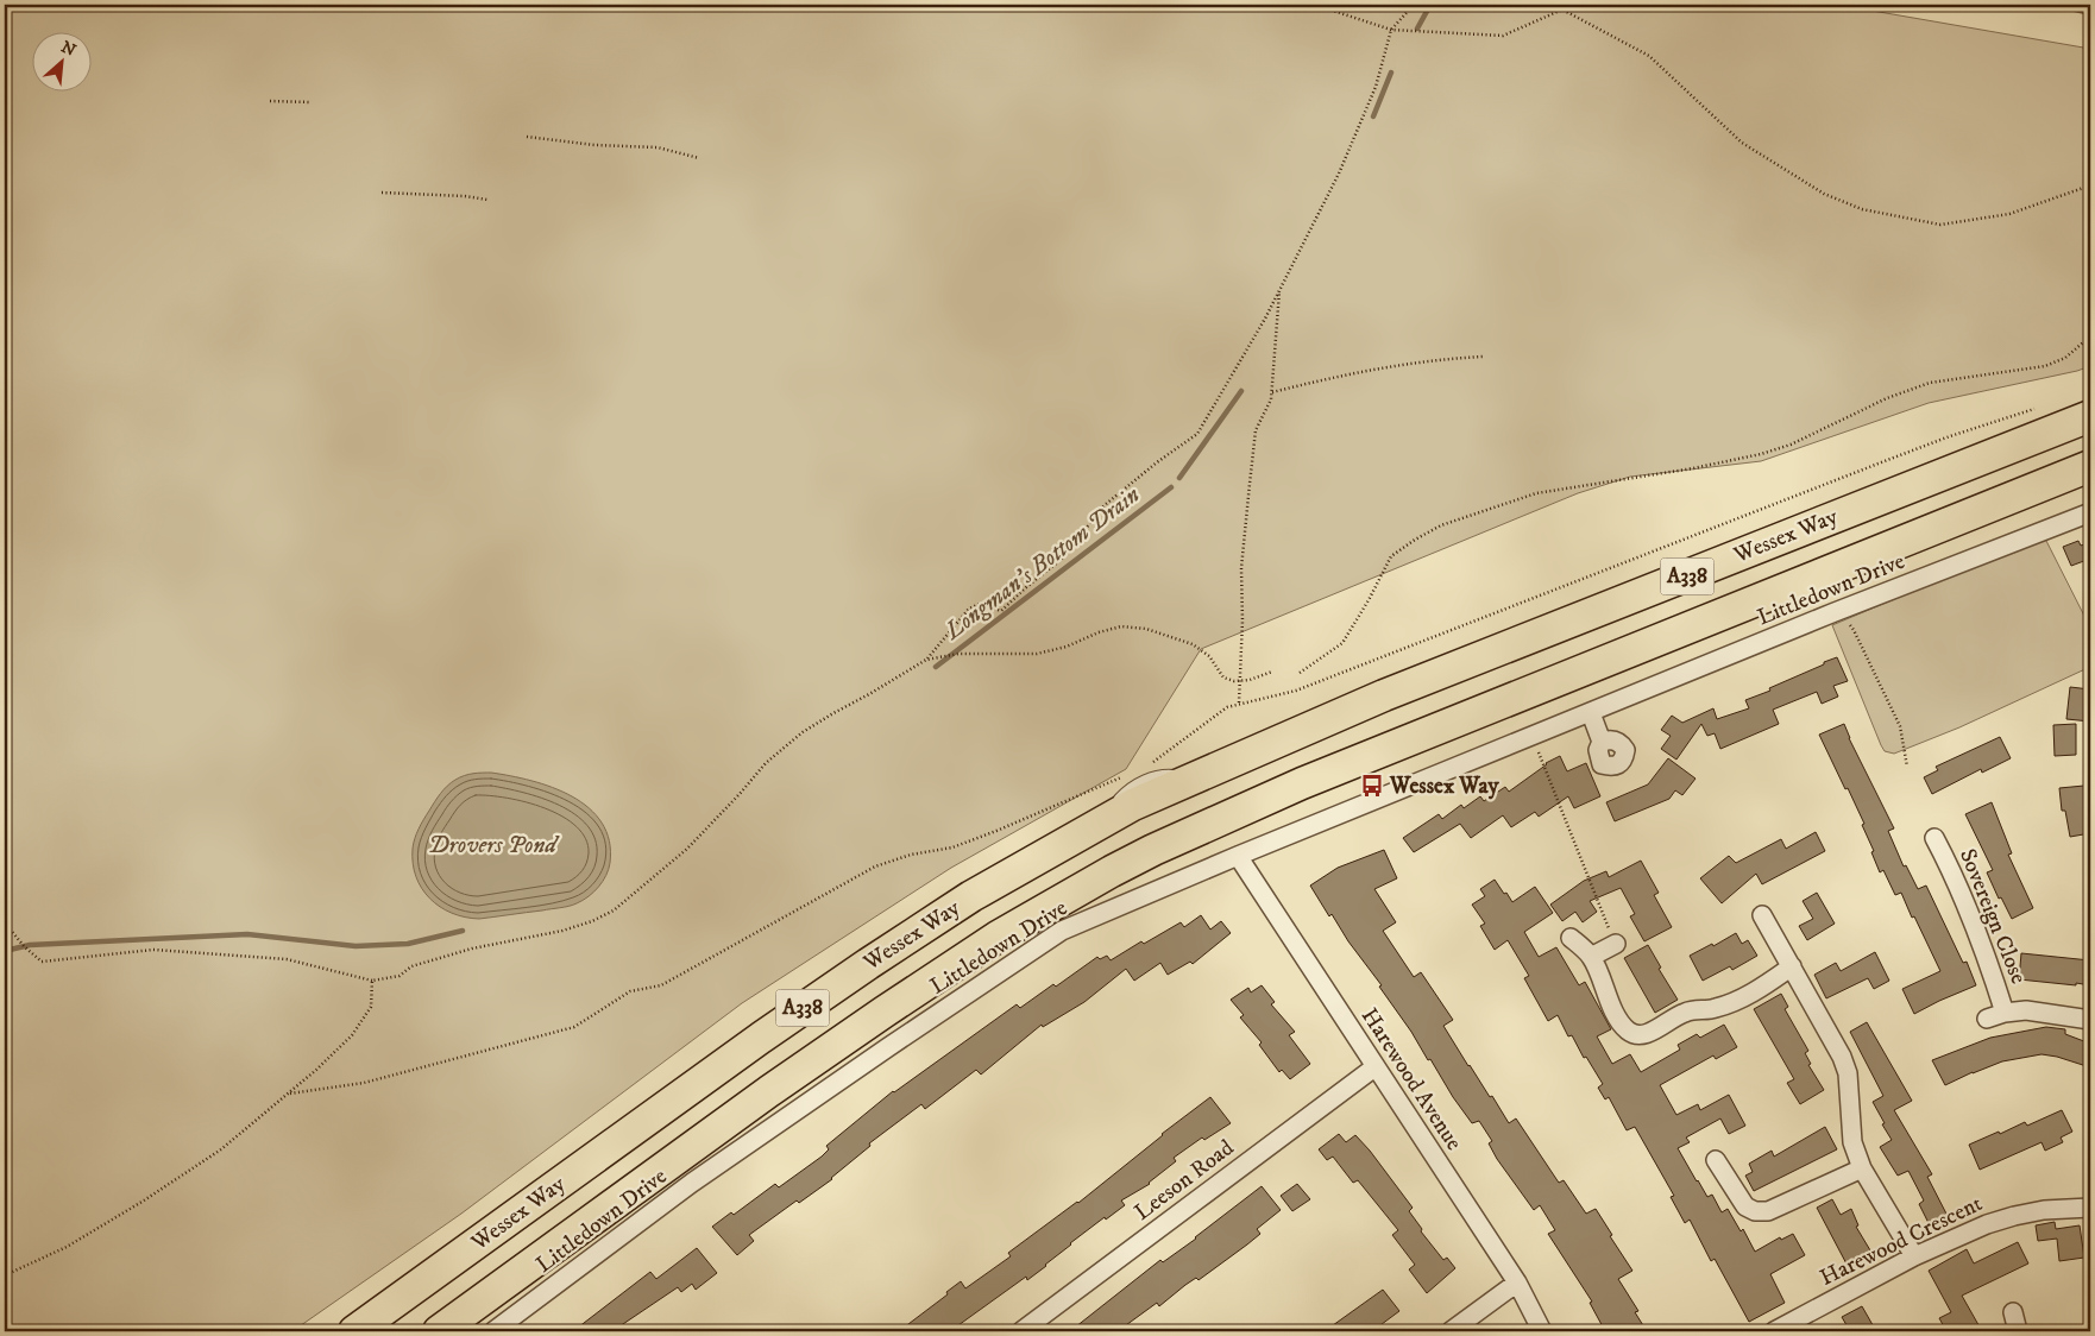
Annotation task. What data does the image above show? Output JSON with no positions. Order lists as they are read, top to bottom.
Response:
{
  "streets": {
    "highway": ["Wessex Way", "A338"],
    "street": [
      "Littledown Drive",
      "Sovereign Close",
      "Harewood Avenue",
      "Leeson Road",
      "Harewood Crescent"
    ]
  },
  "crossings": [
    ["Littledown Drive", "Harewood Avenue"],
    ["Harewood Avenue", "Leeson Road"]
  ],
  "water": ["Longman's Bottom Drain", "Drovers Pond"],
  "places": {
    "bus stop": ["Wessex Way"]
  },
  "north": "top right"
}
